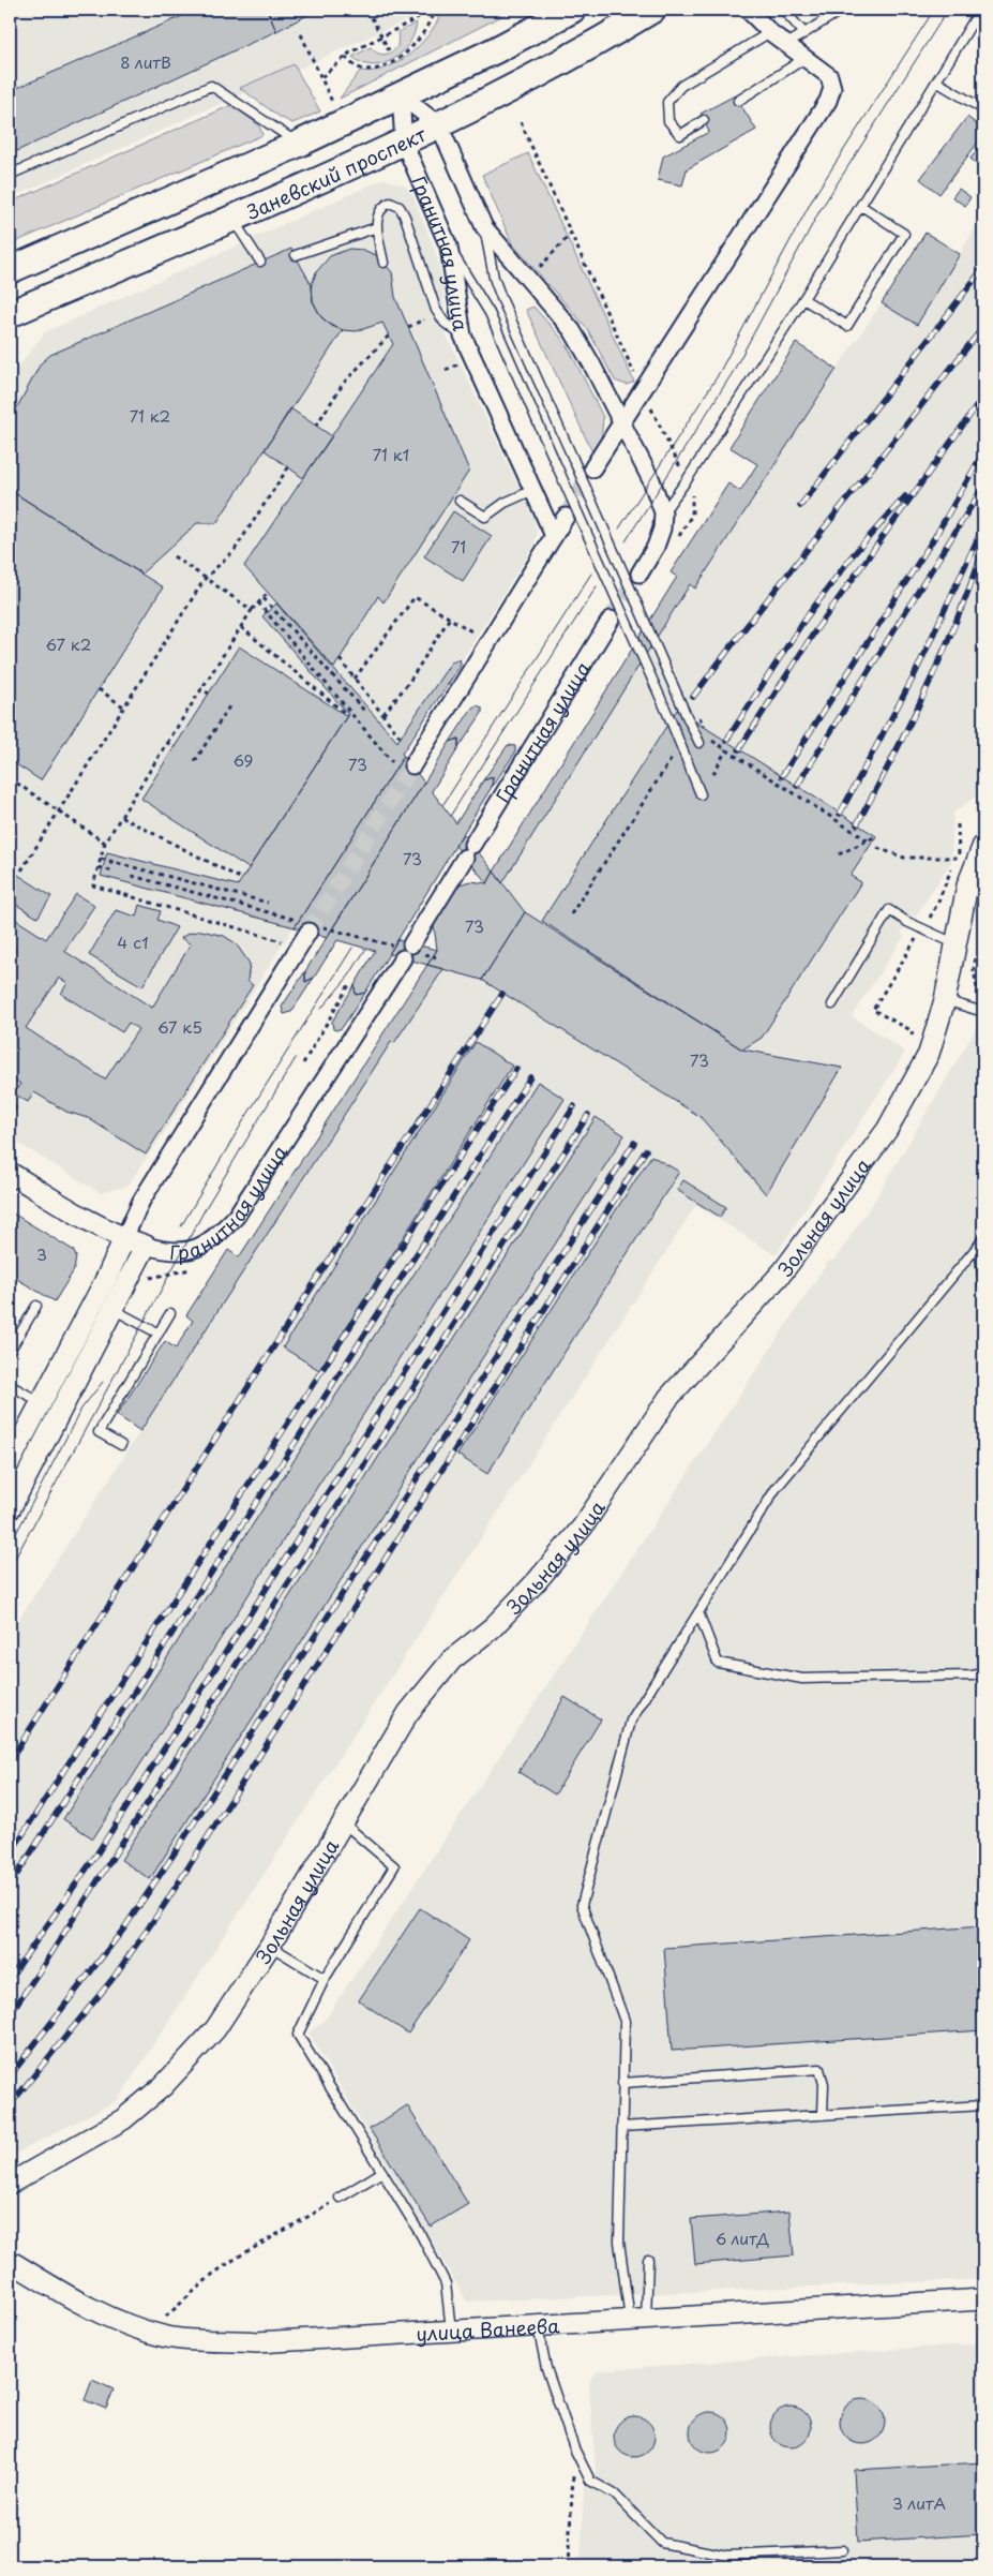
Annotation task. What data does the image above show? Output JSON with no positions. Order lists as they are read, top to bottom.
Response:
{
  "streets": {
    "main road": ["Заневский проспект"],
    "street": ["Гранитная улица", "Зольная улица", "улица Ванеева"]
  },
  "crossings": [
    ["Заневский проспект", "Гранитная улица"]
  ],
  "house_numbers": [
    "8 литВ",
    "71 к2",
    "71 к1",
    "71",
    "67 к2",
    "69",
    "73",
    "73",
    "73",
    "4 с1",
    "67 к5",
    "73",
    "3",
    "6 литД",
    "3 литА"
  ]
}
